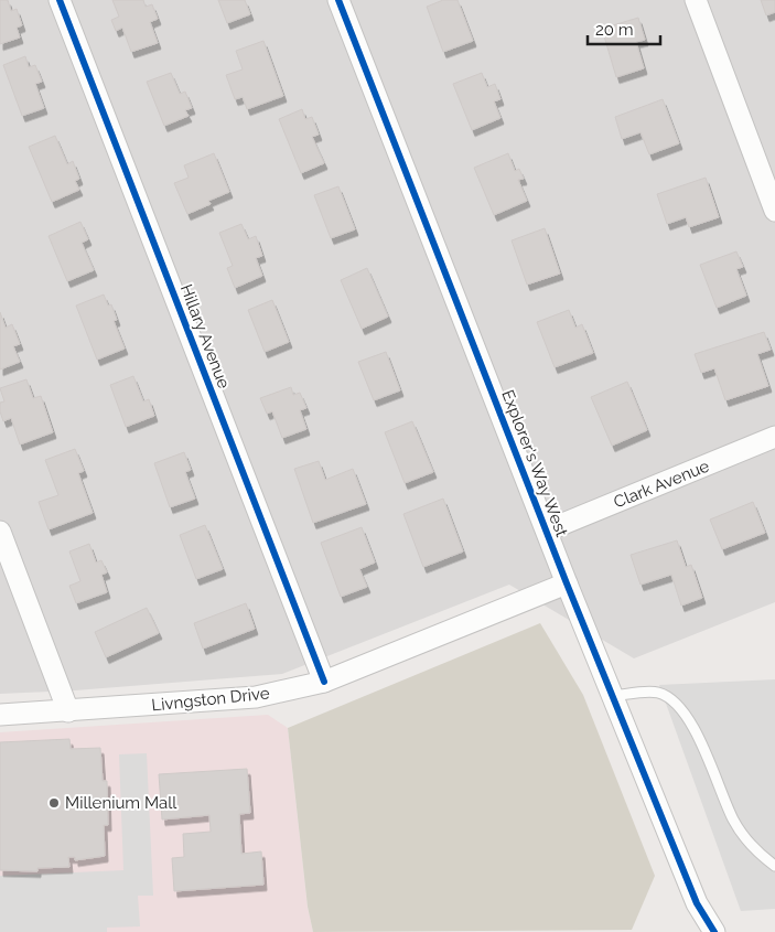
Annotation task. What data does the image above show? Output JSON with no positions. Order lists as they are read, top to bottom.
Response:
{
  "streets": {
    "street": [
      "Hillary Avenue",
      "Explorer's Way West",
      "Clark Avenue",
      "Livngston Drive"
    ]
  },
  "crossings": [
    ["Hillary Avenue", "Livngston Drive"],
    ["Explorer's Way West", "Clark Avenue"],
    ["Explorer's Way West", "Livngston Drive"]
  ],
  "places": ["Millenium Mall"],
  "scale_bar": "20 m"
}
